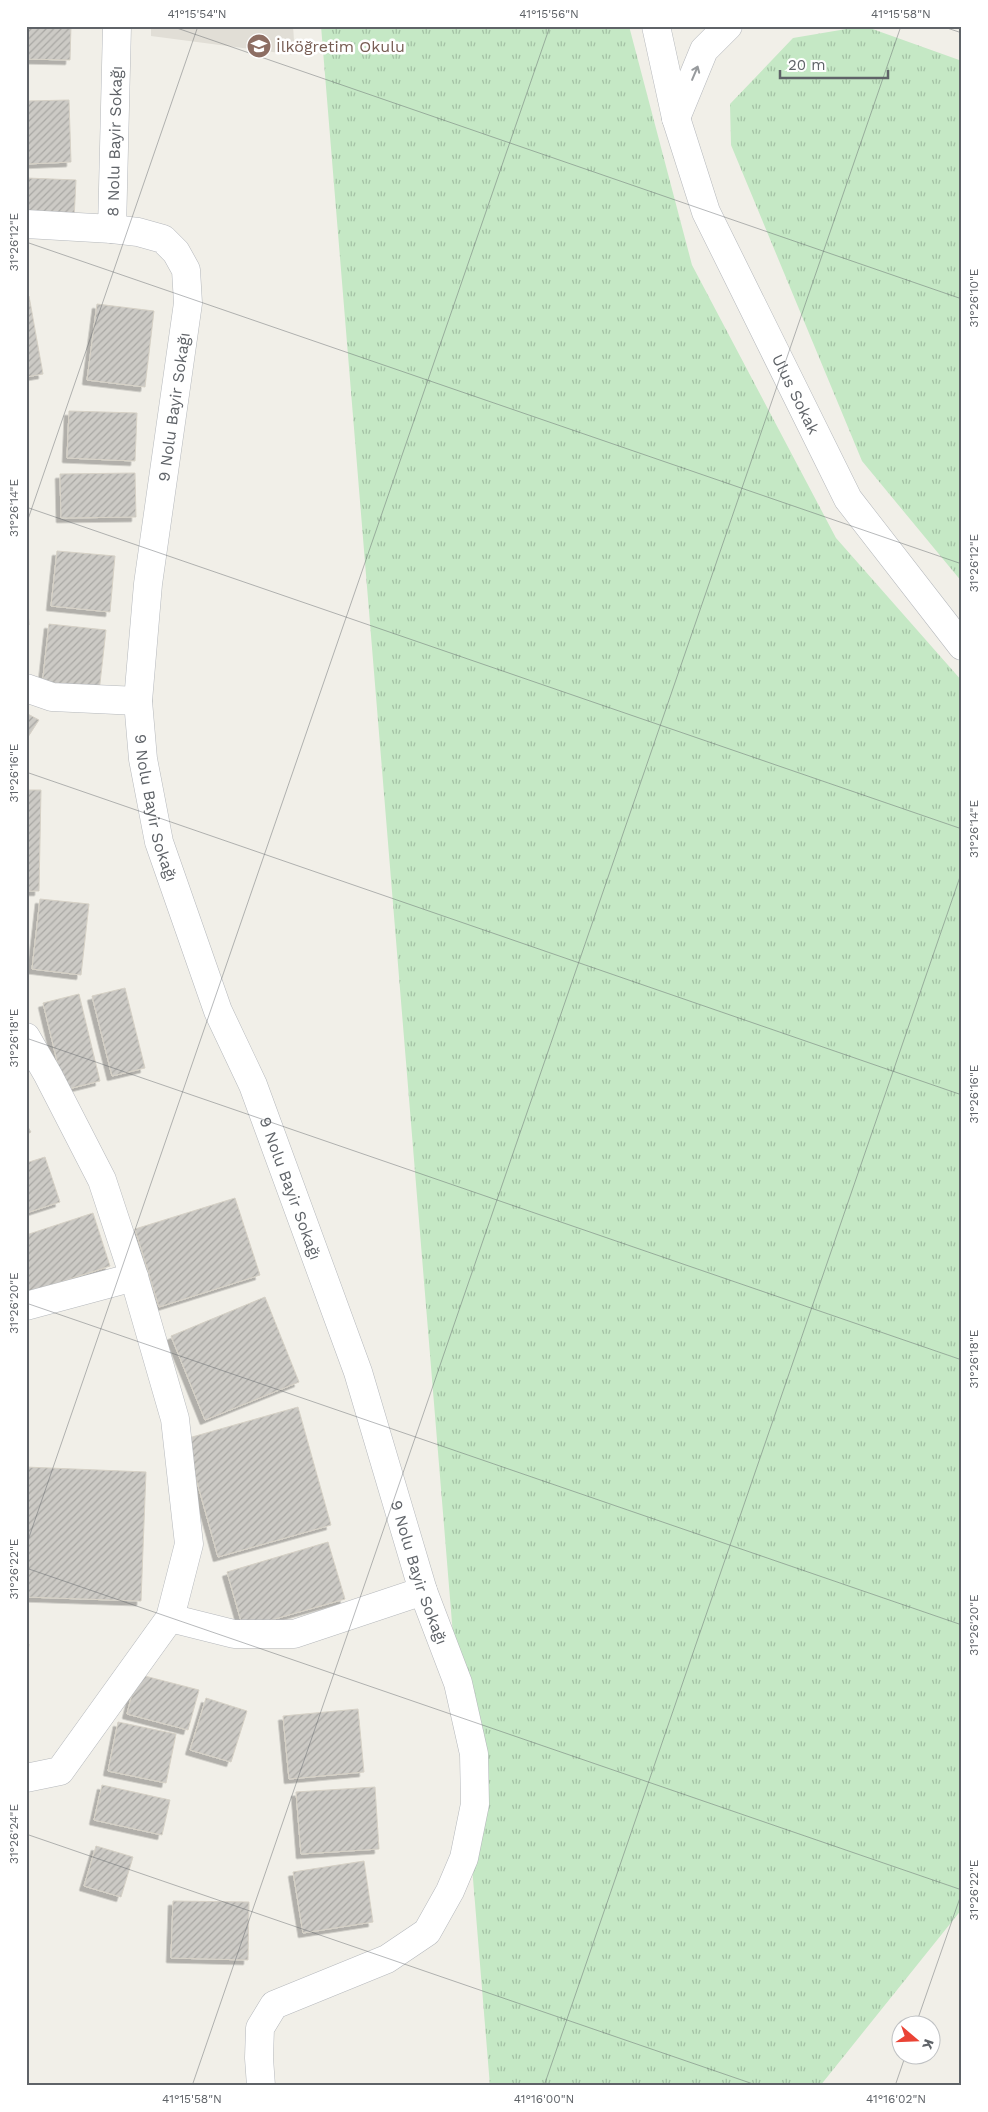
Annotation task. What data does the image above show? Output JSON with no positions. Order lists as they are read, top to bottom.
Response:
{
  "streets": {
    "street": ["8 Nolu Bayir Sokağı", "Ulus Sokak", "9 Nolu Bayir Sokağı"]
  },
  "crossings": [
    ["8 Nolu Bayir Sokağı", "9 Nolu Bayir Sokağı"]
  ],
  "places": {
    "school or university": ["İlköğretim Okulu"]
  },
  "scale_bar": "20 m",
  "north": "right",
  "coordinates": [
    "41°15'54\"N",
    "41°15'56\"N",
    "41°15'58\"N",
    "31°26'12\"E",
    "31°26'10\"E",
    "31°26'14\"E",
    "31°26'16\"E",
    "31°26'18\"E",
    "31°26'20\"E",
    "31°26'22\"E",
    "31°26'24\"E",
    "41°16'00\"N",
    "41°16'02\"N"
  ]
}
